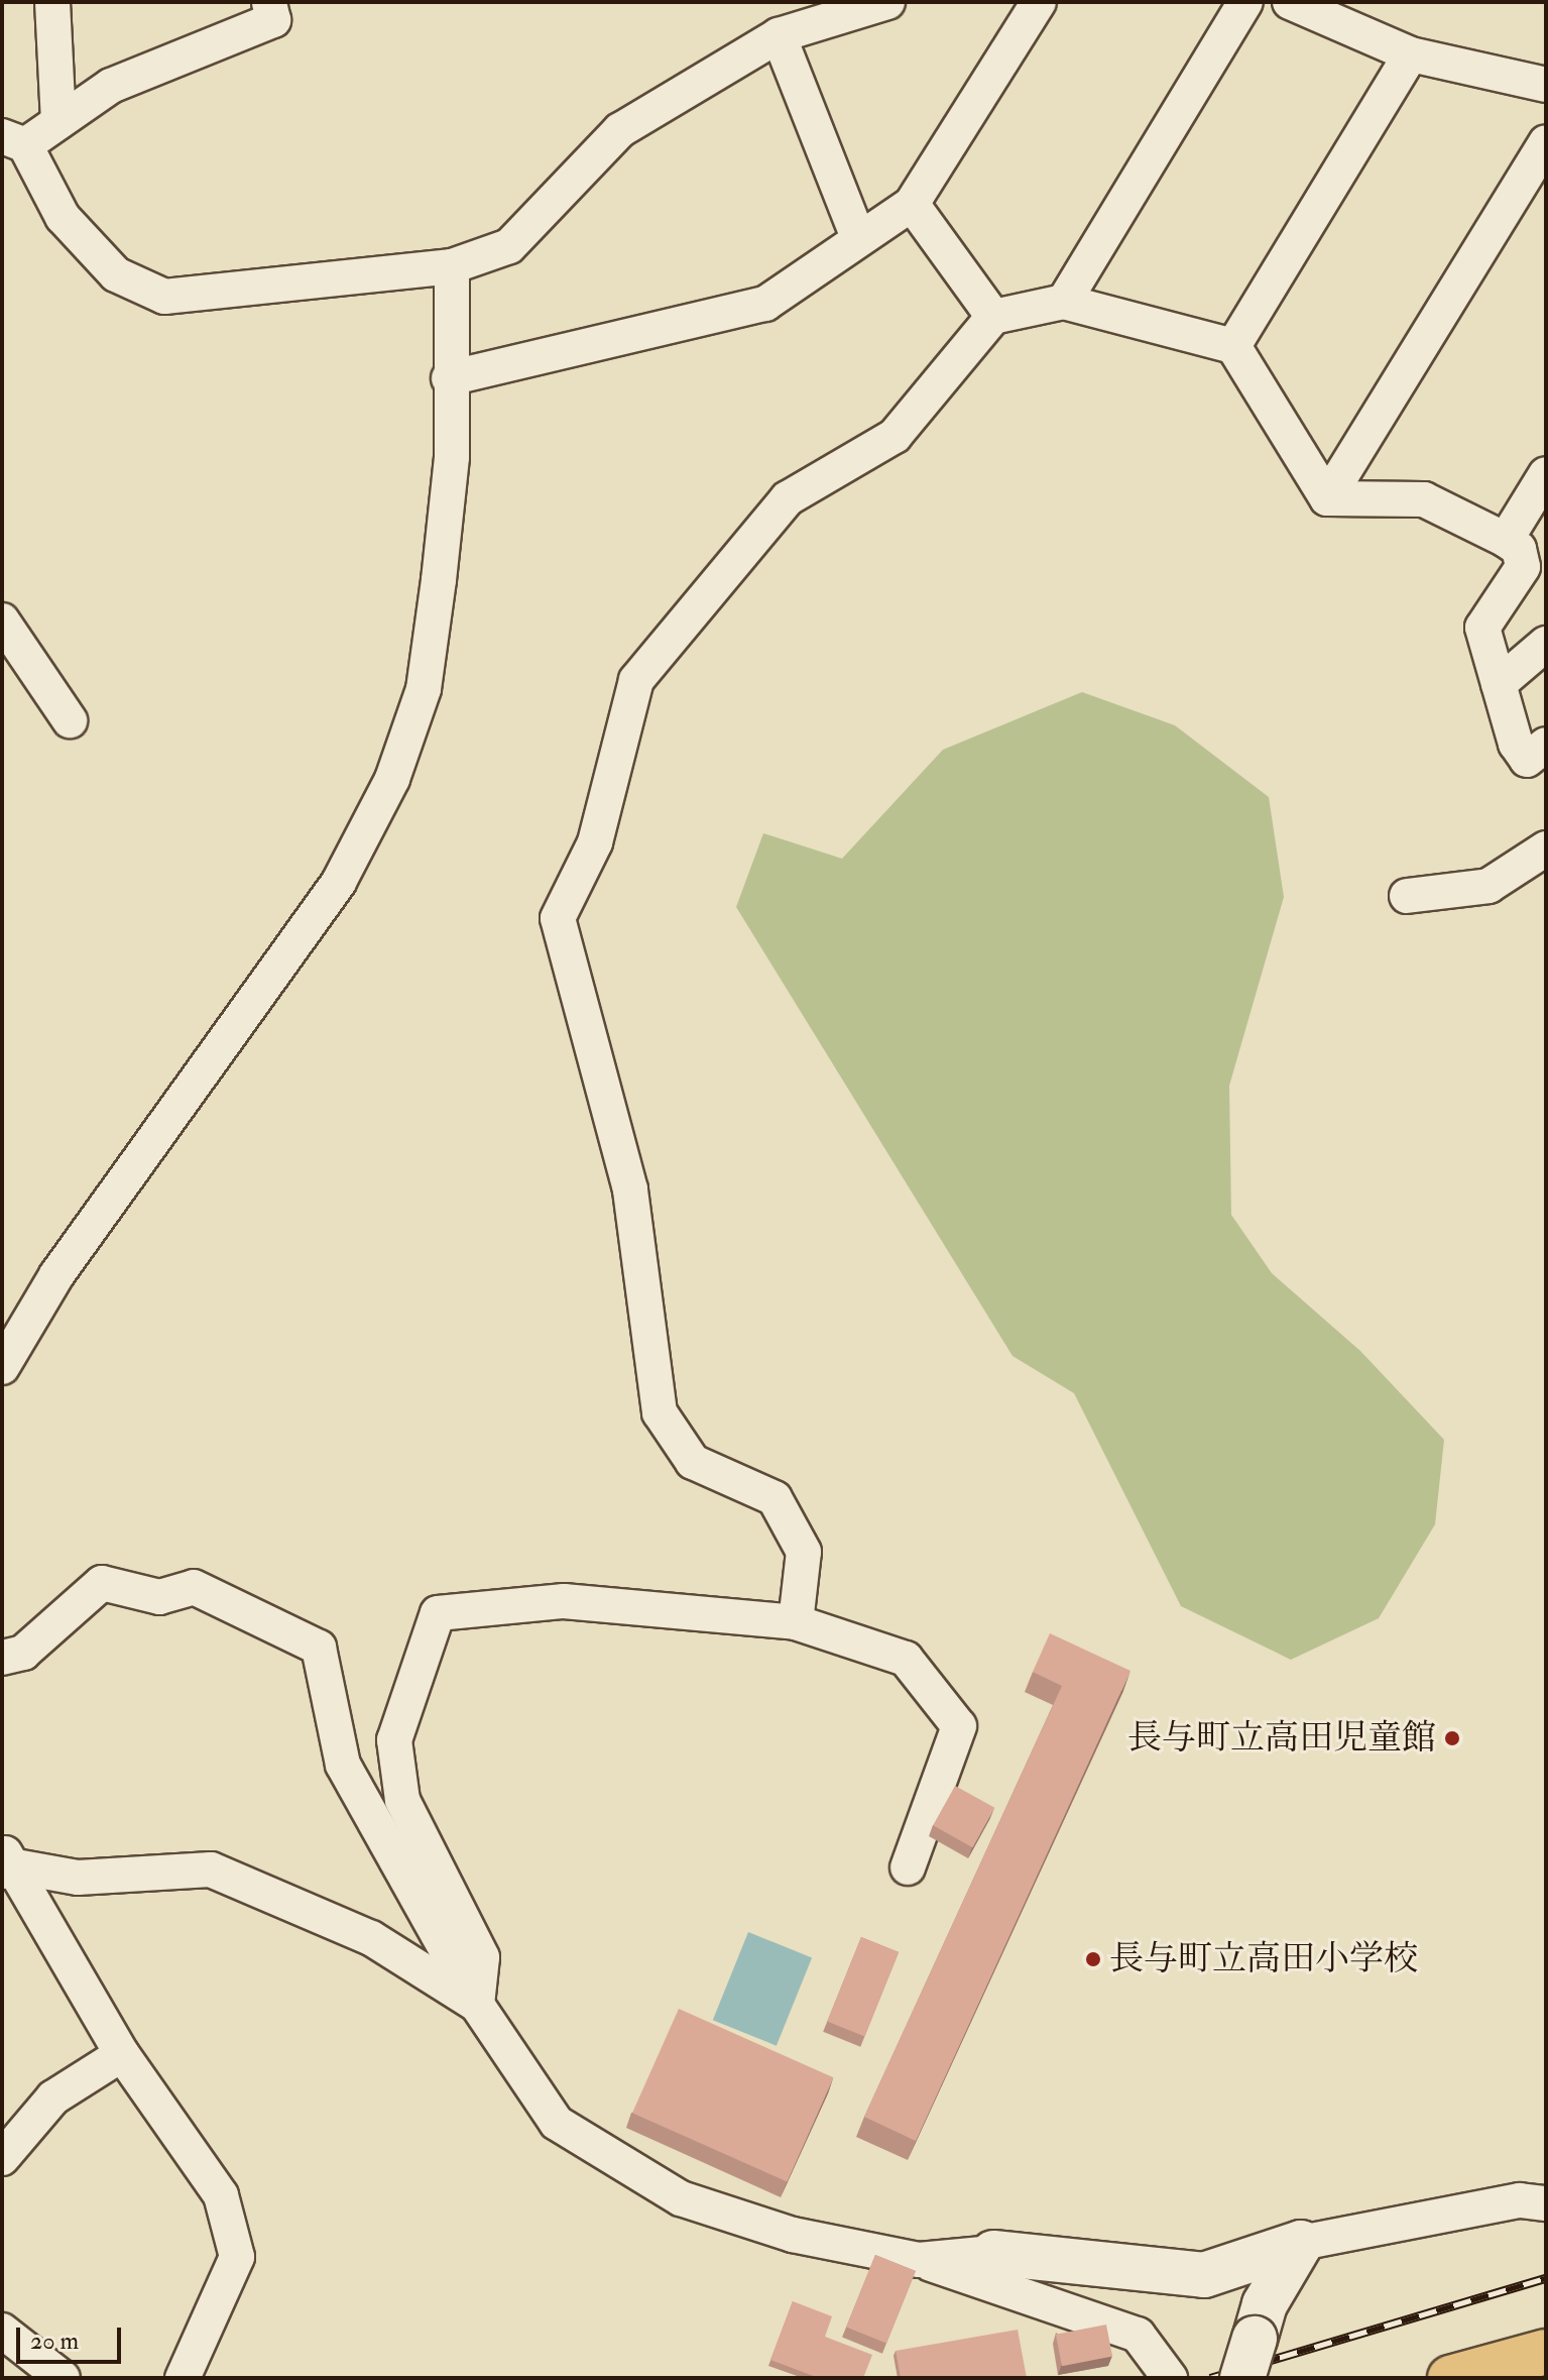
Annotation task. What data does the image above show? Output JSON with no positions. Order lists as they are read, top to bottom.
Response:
{
  "places": ["長与町立高田児童館", "長与町立高田小学校"],
  "scale_bar": "20 m"
}
